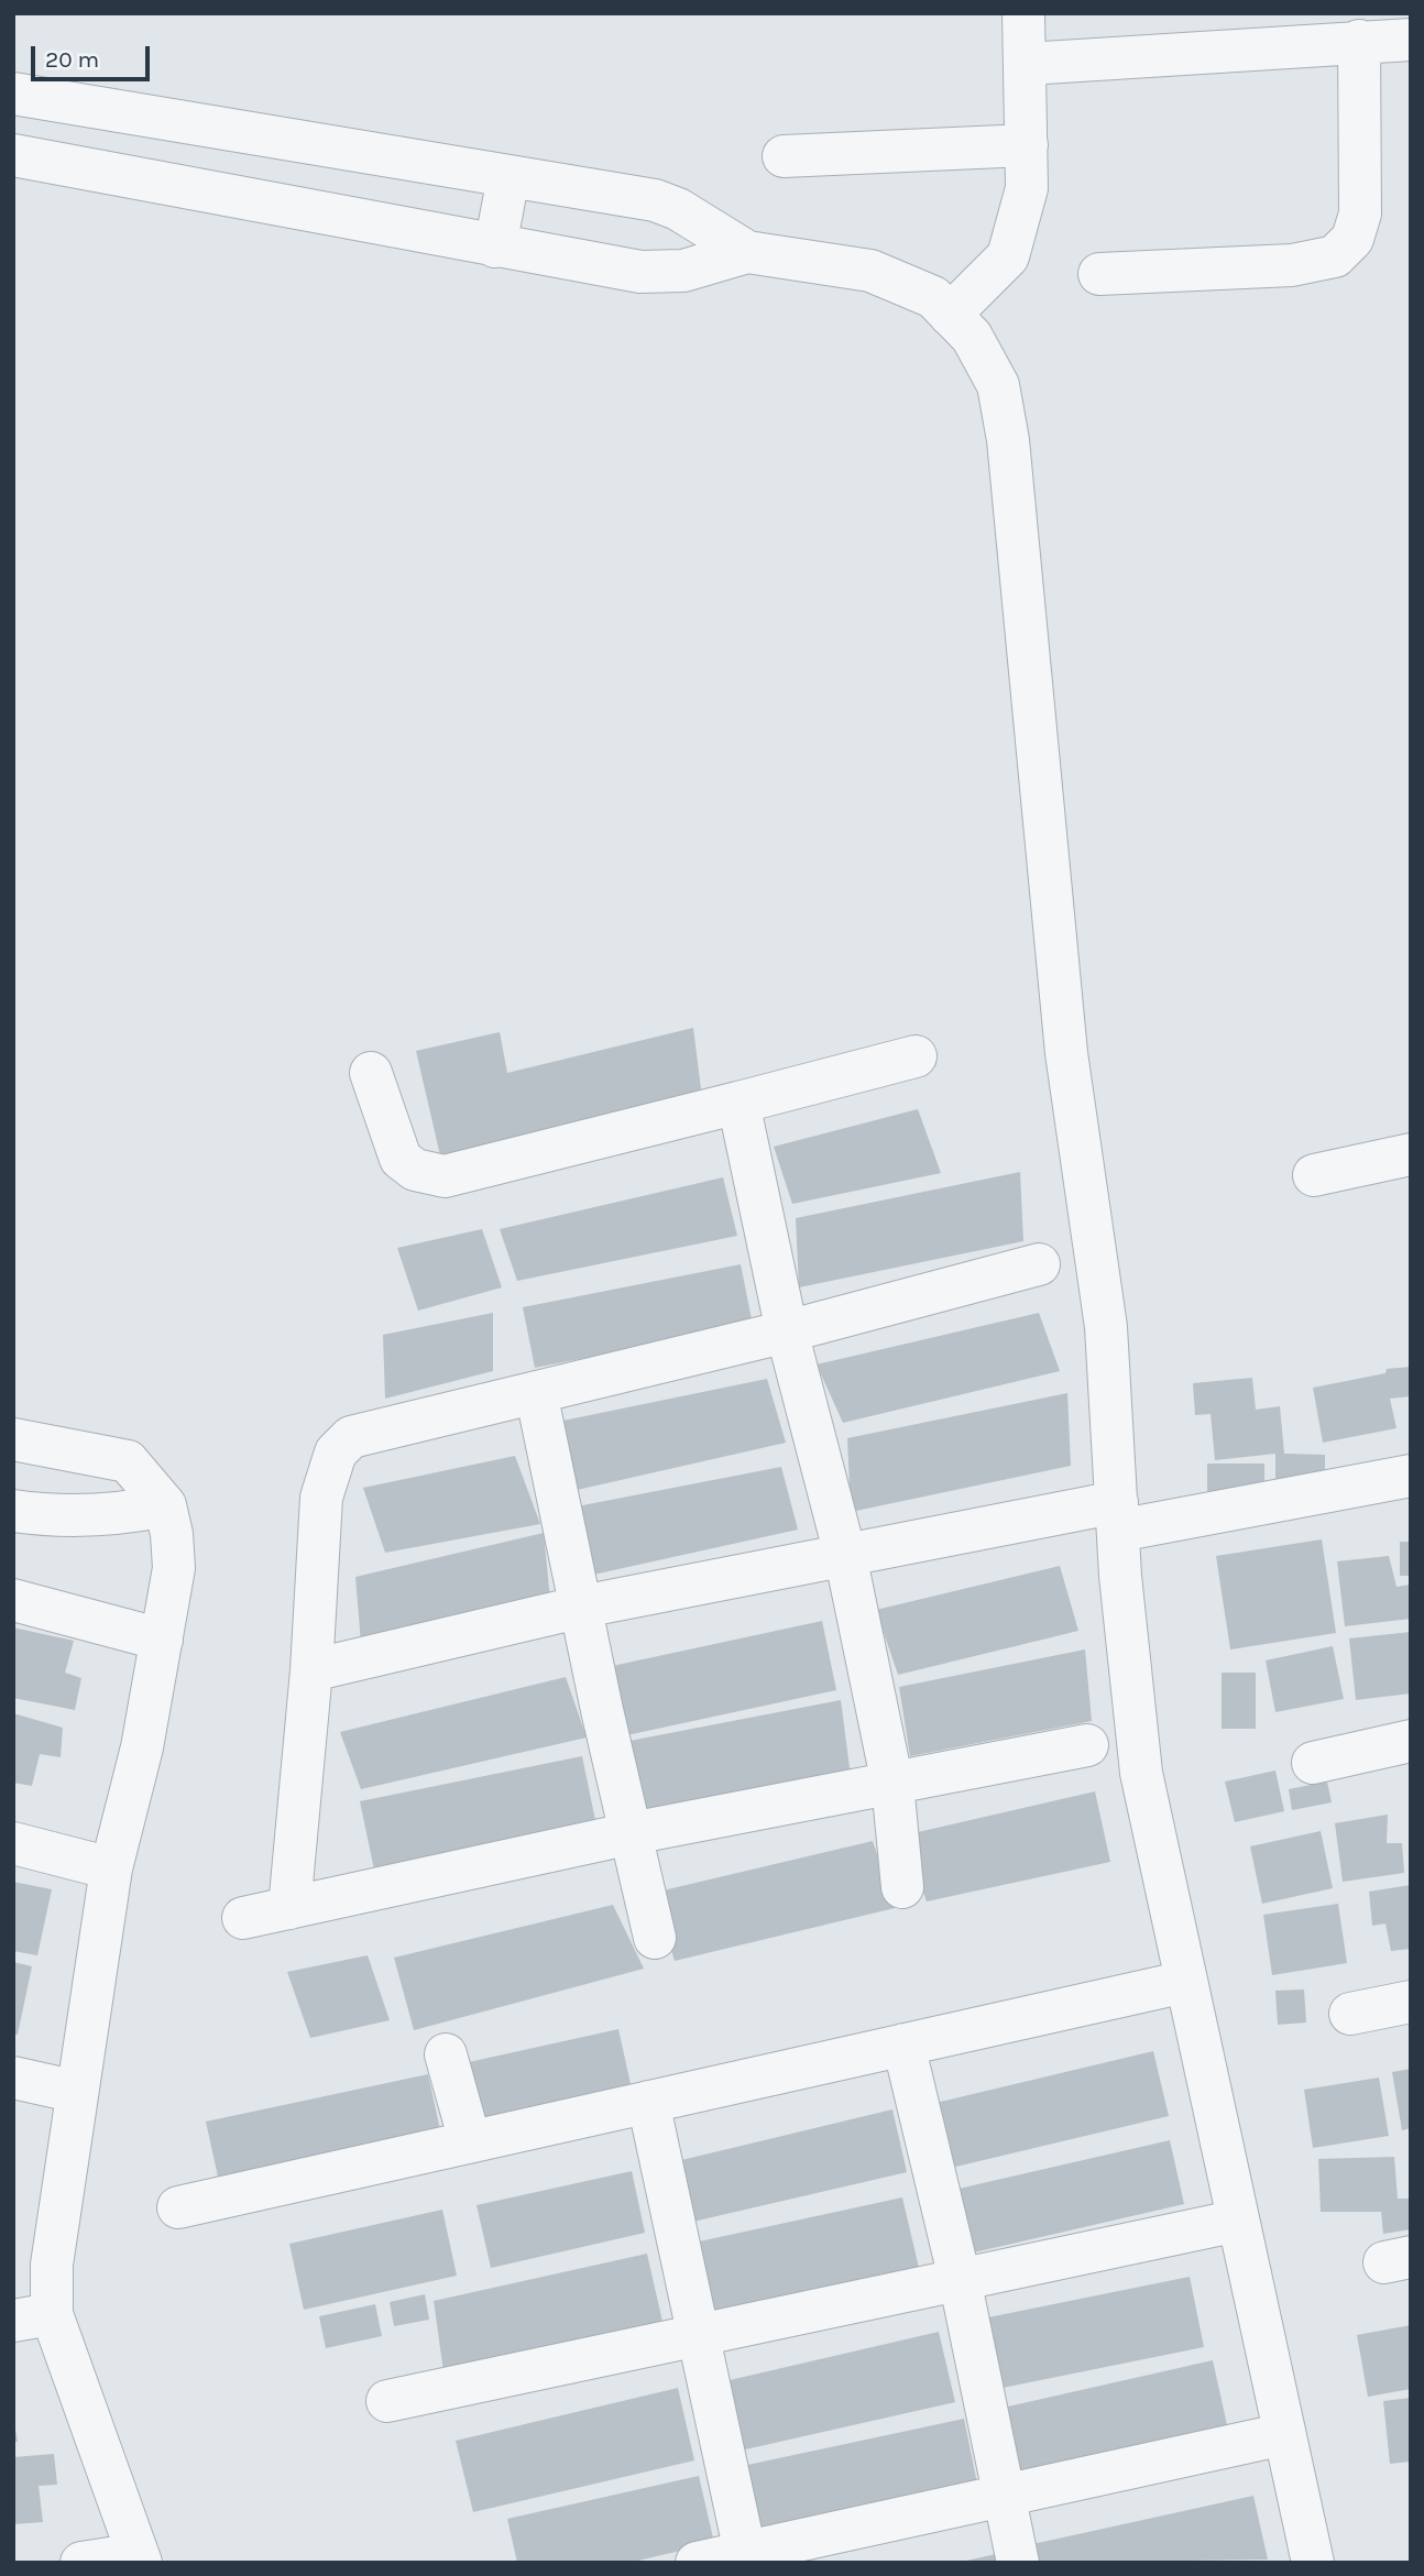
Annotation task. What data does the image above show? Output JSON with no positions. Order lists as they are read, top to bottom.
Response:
{
  "scale_bar": "20 m"
}
